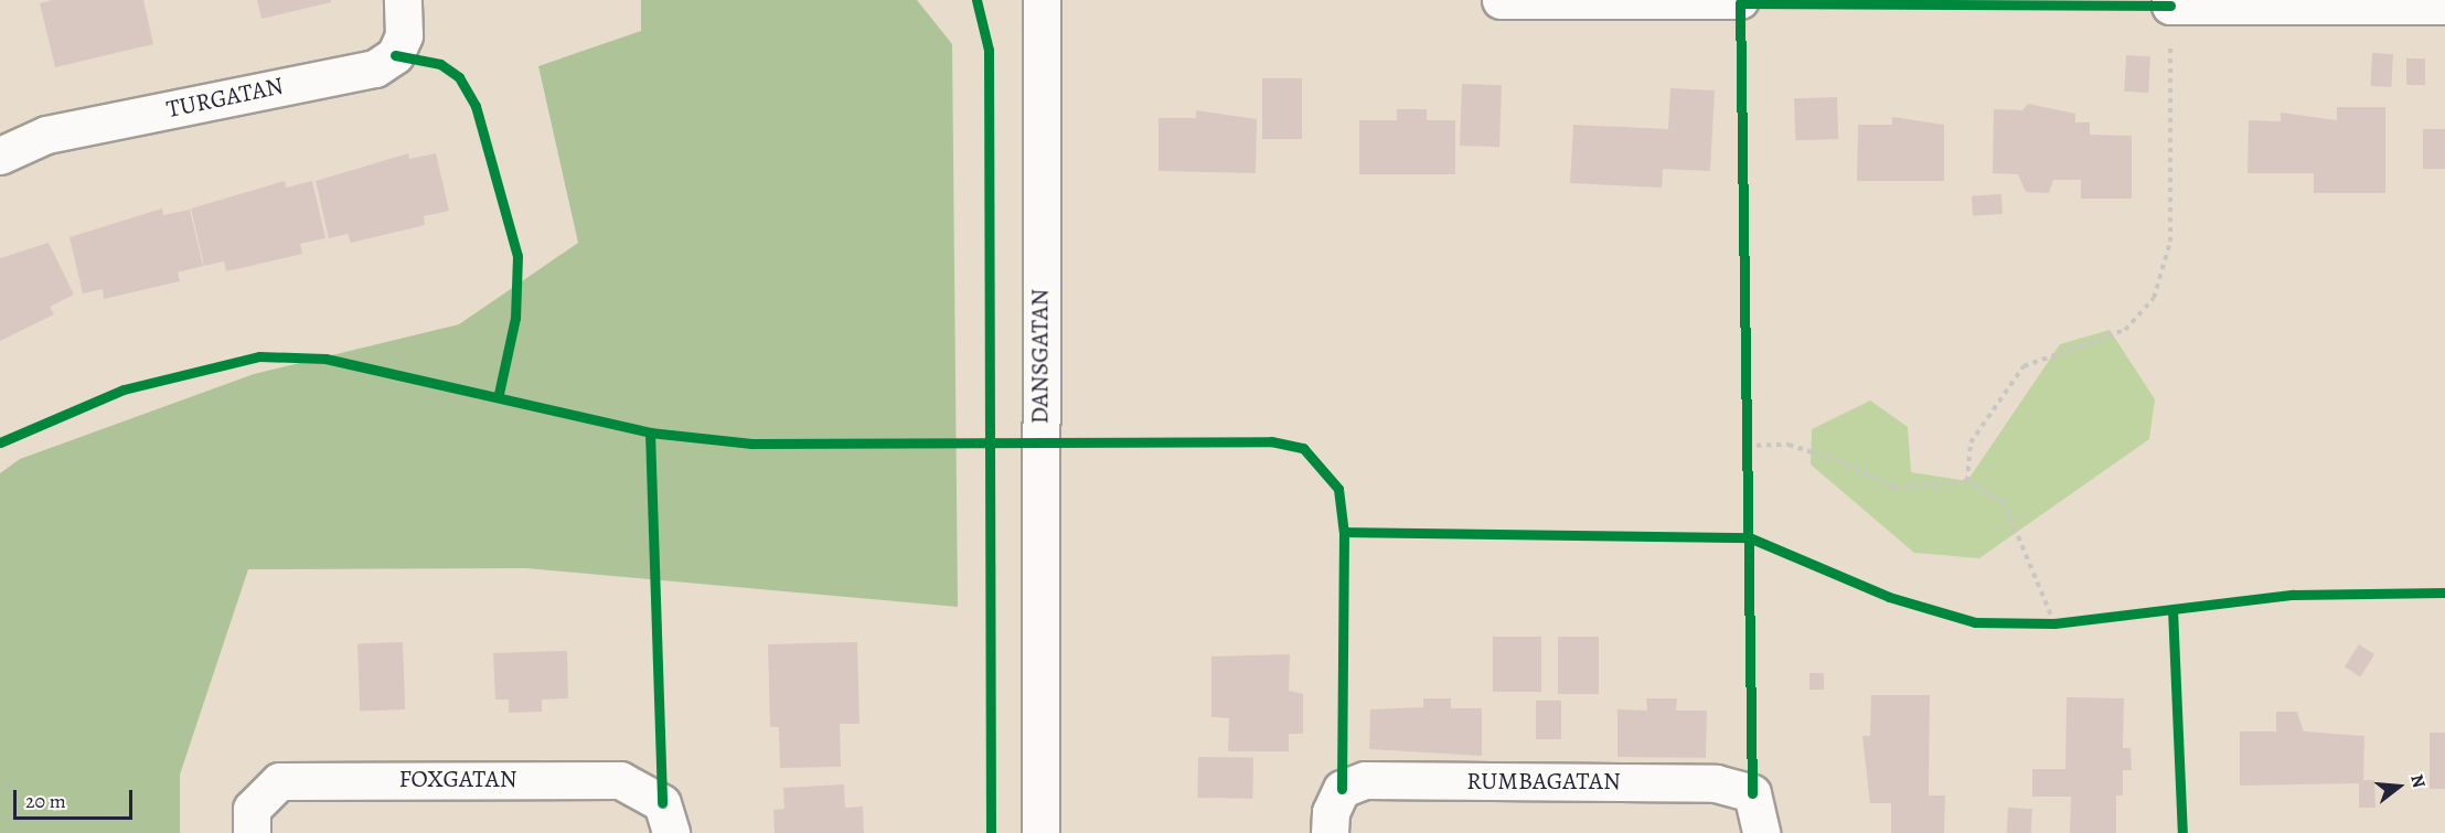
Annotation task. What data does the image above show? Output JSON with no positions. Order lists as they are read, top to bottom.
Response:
{
  "streets": {
    "street": [
      "TURGATAN",
      "DANSGATAN",
      "FOXGATAN",
      "RUMBAGATAN"
    ]
  },
  "scale_bar": "20 m",
  "north": "right"
}
